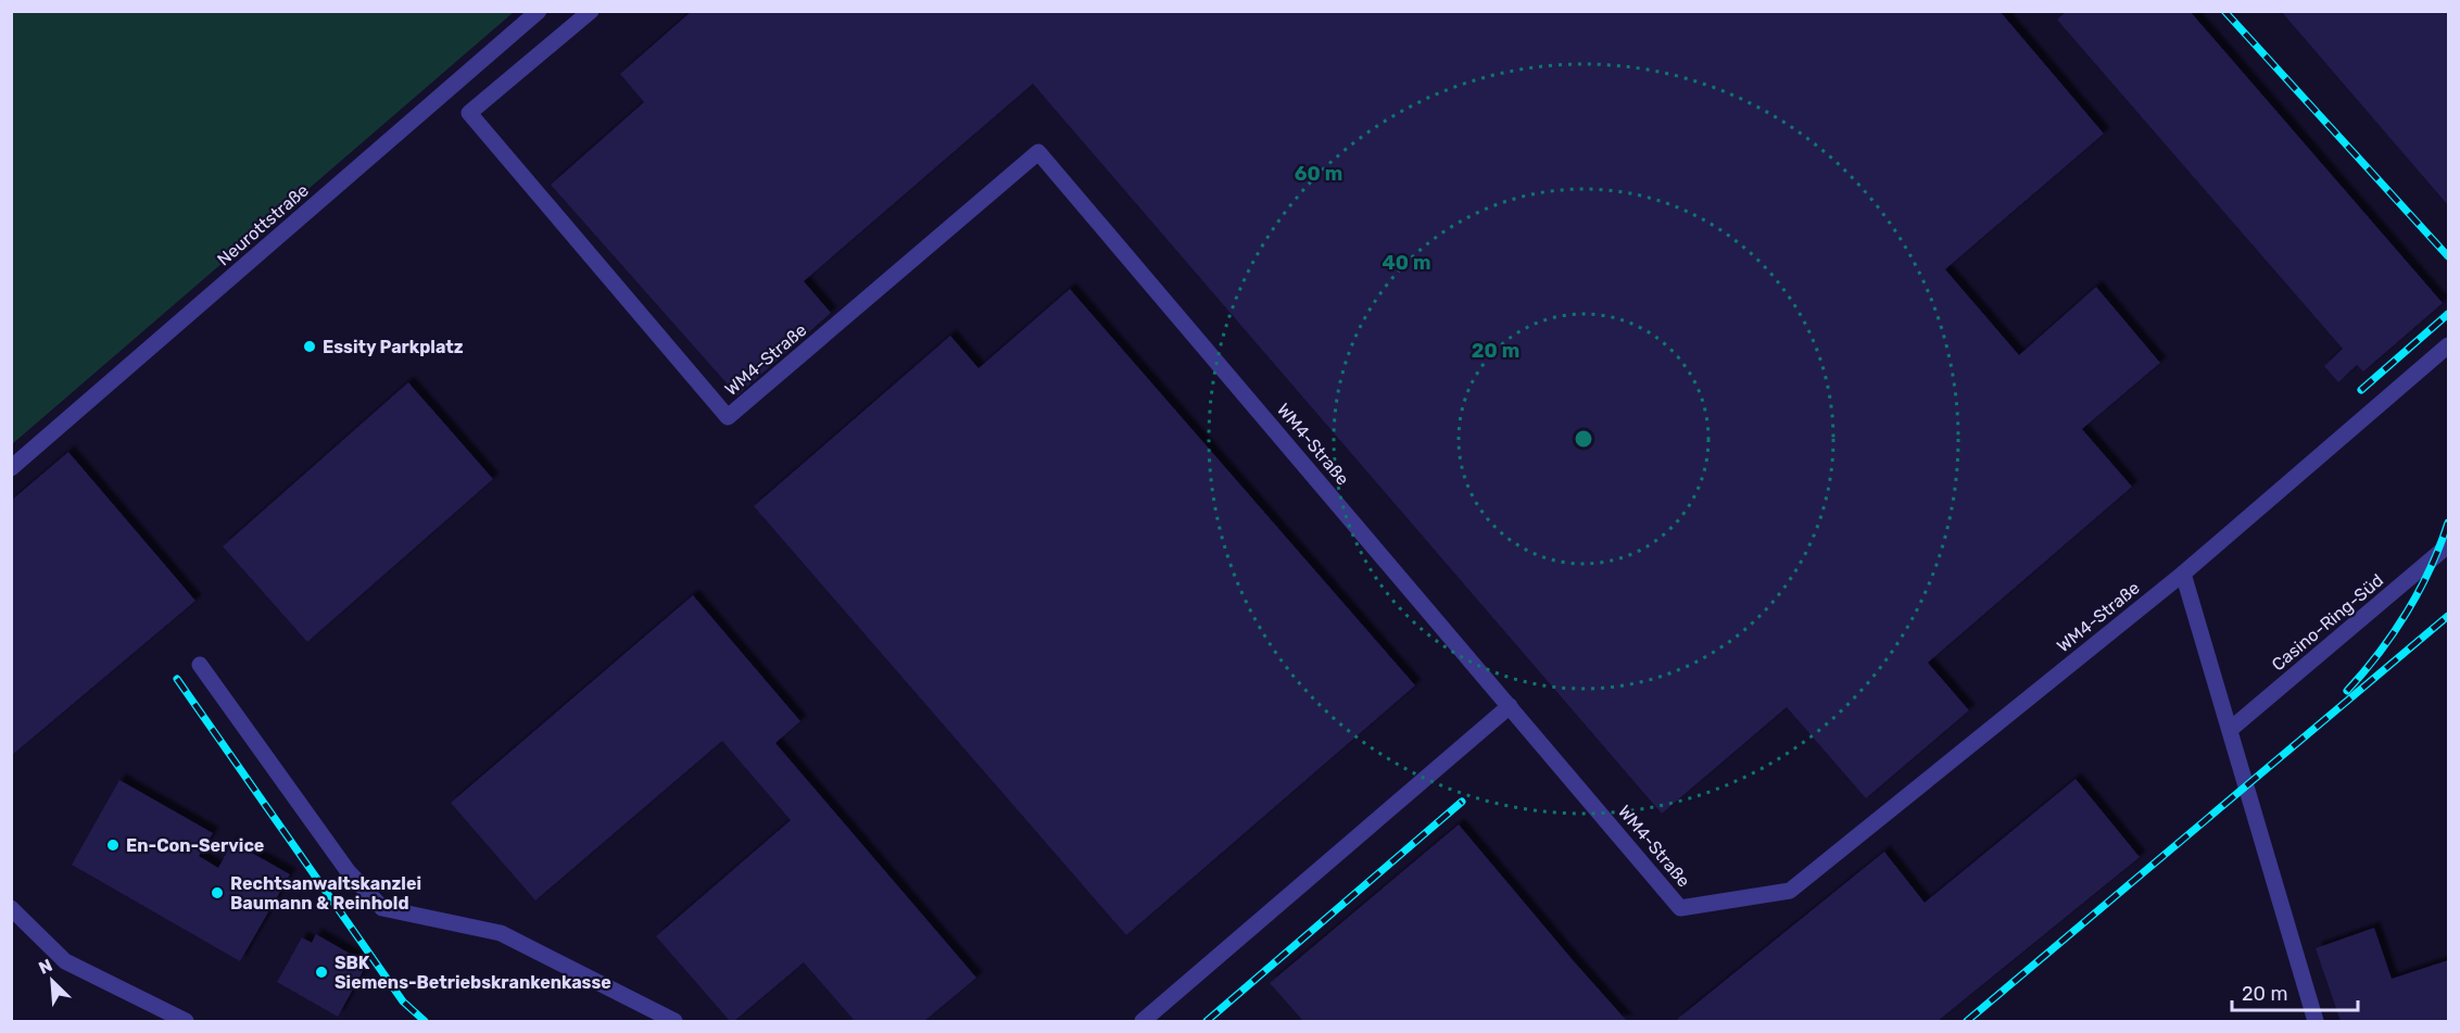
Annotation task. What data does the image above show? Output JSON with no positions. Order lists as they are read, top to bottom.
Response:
{
  "streets": {
    "street": ["Neurottstraße", "WM4-Straße", "Casino-Ring-Süd"]
  },
  "places": [
    "Essity Parkplatz",
    "En-Con-Service",
    "Rechtsanwaltskanzlei Baumann & Reinhold",
    "SBK Siemens-Betriebskrankenkasse"
  ],
  "scale_bar": "20 m",
  "north": "top left",
  "rings": ["60 m", "40 m", "20 m"]
}
